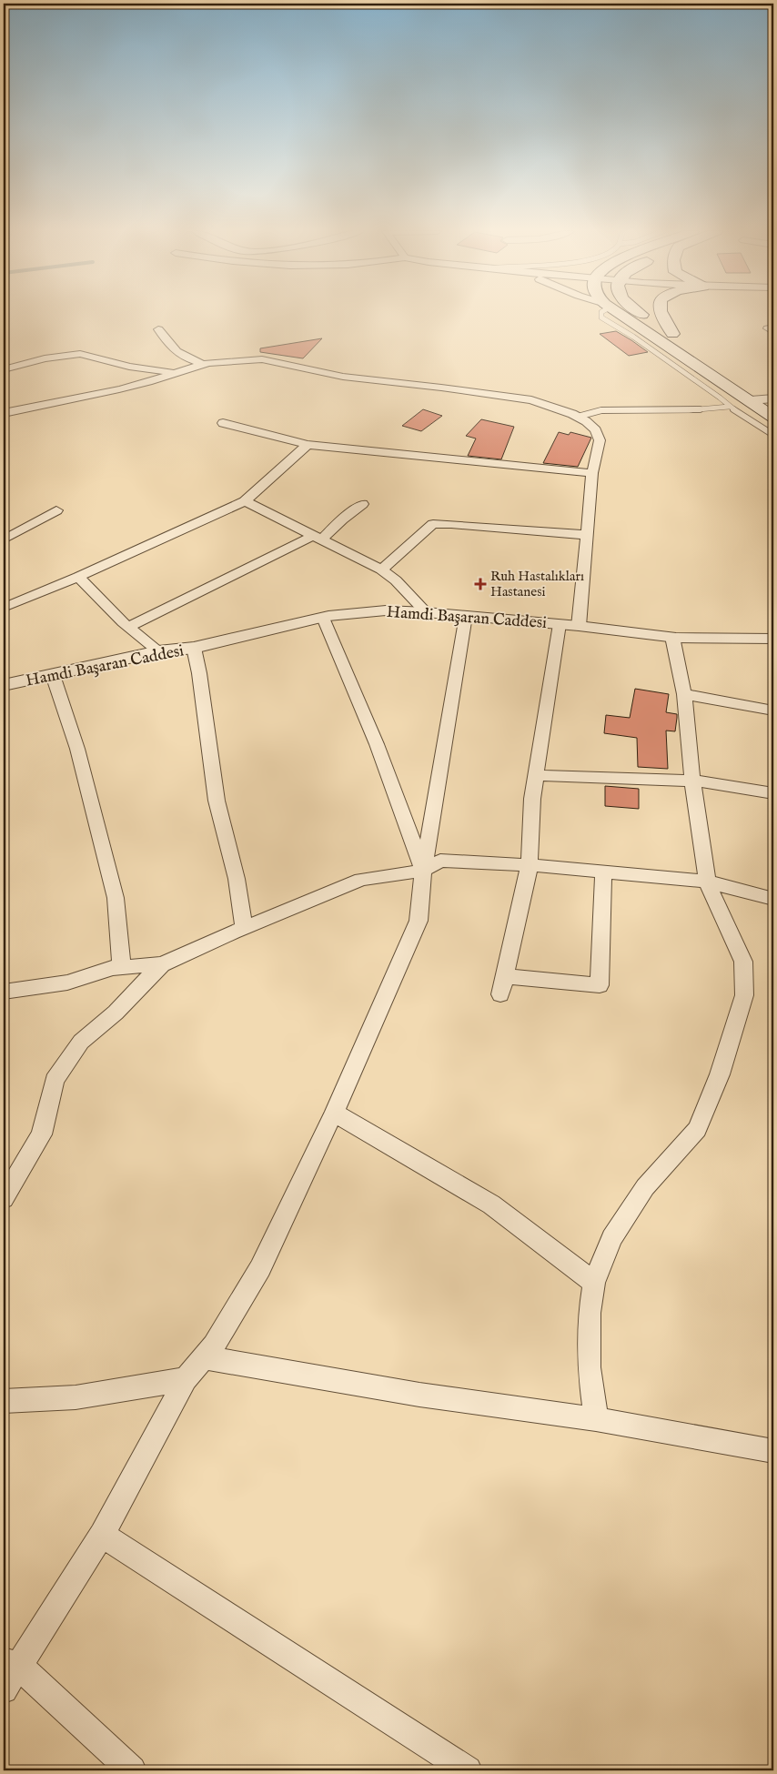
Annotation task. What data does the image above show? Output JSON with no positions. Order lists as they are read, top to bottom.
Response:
{
  "streets": {
    "street": ["Hamdi Başaran Caddesi"]
  },
  "places": {
    "health": ["Ruh Hastalıkları Hastanesi"]
  }
}
